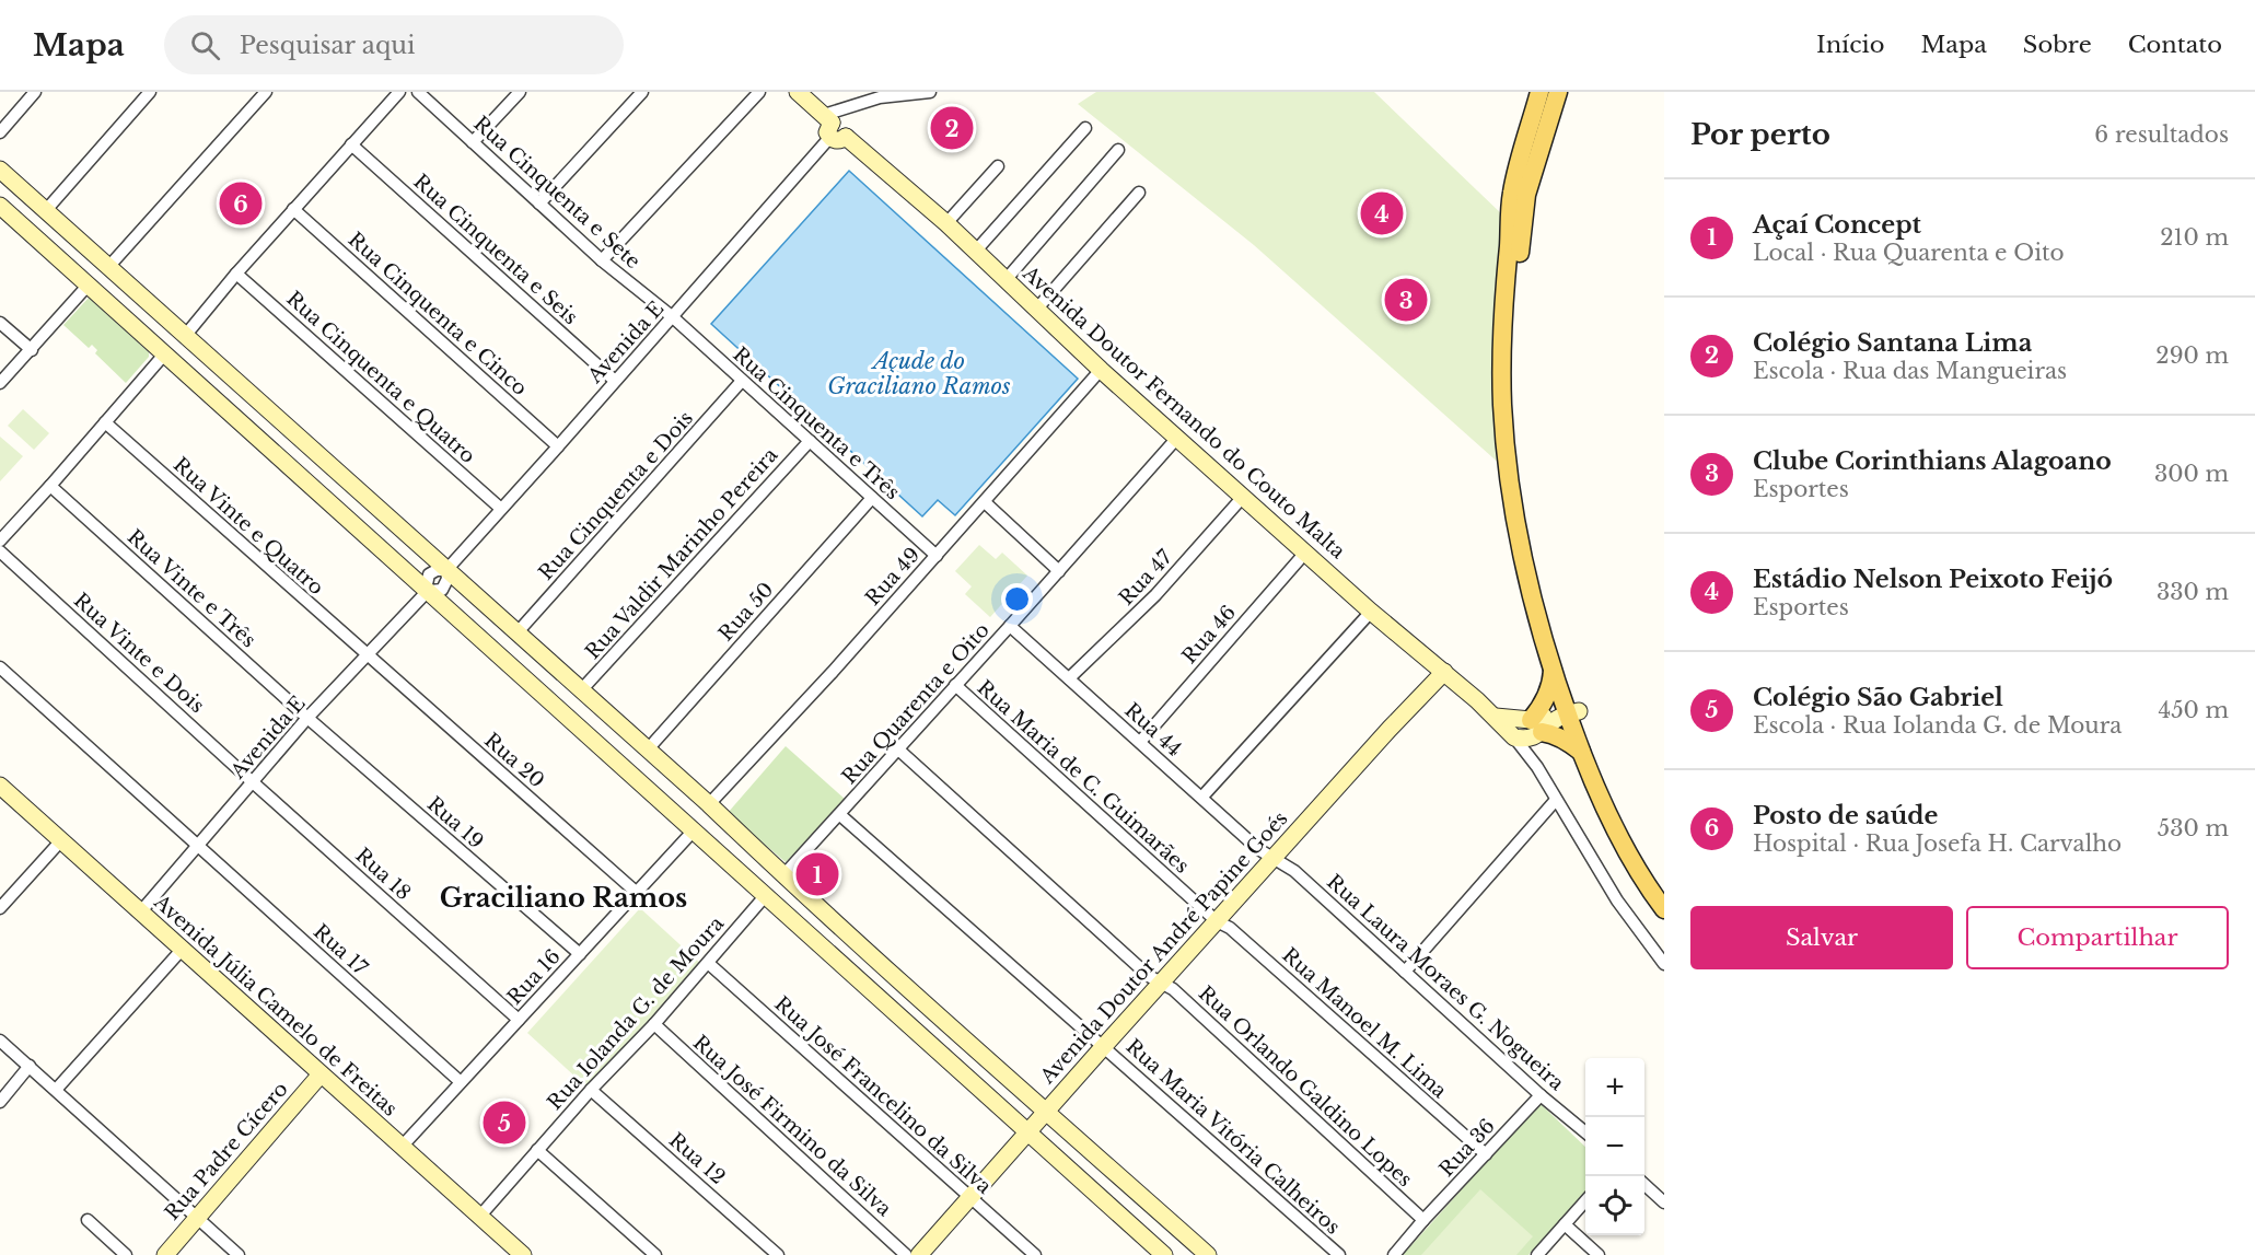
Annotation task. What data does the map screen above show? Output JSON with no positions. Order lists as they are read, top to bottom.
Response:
{
  "streets": {
    "street": [
      "Rua Cinquenta e Sete",
      "Rua Cinquenta e Seis",
      "Rua Cinquenta e Cinco",
      "Avenida E",
      "Rua Cinquenta e Quatro",
      "Avenida Doutor Fernando do Couto Malta",
      "Rua Cinquenta e Três",
      "Rua Cinquenta e Dois",
      "Rua Vinte e Quatro",
      "Rua Valdir Marinho Pereira",
      "Rua 49",
      "Rua 47",
      "Rua Vinte e Três",
      "Rua 50",
      "Rua 46",
      "Rua Vinte e Dois",
      "Rua Quarenta e Oito",
      "Rua 44",
      "Rua 20",
      "Rua Maria de C. Guimarães",
      "Rua 19",
      "Rua 18",
      "Avenida Doutor André Papine Goés",
      "Rua 17",
      "Rua 16",
      "Rua Laura Moraes G. Nogueira",
      "Avenida Júlia Camelo de Freitas",
      "Rua Iolanda G. de Moura",
      "Rua Manoel M. Lima",
      "Rua Orlando Galdino Lopes",
      "Rua José Francelino da Silva",
      "Rua José Firmino da Silva",
      "Rua Maria Vitória Calheiros",
      "Rua 36",
      "Rua Padre Cícero",
      "Rua 12"
    ]
  },
  "crossings": [
    ["Rua Cinquenta e Sete", "Avenida E"],
    ["Rua Cinquenta e Sete", "Rua Cinquenta e Três"],
    ["Rua Cinquenta e Seis", "Avenida E"],
    ["Rua Cinquenta e Cinco", "Avenida E"],
    ["Avenida E", "Rua Cinquenta e Quatro"],
    ["Avenida E", "Avenida Doutor Fernando do Couto Malta"],
    ["Avenida E", "Rua Cinquenta e Três"],
    ["Avenida E", "Rua Vinte e Quatro"],
    ["Avenida E", "Rua Vinte e Três"],
    ["Avenida E", "Rua Vinte e Dois"],
    ["Avenida E", "Rua 20"],
    ["Avenida E", "Rua 19"],
    ["Avenida E", "Rua 18"],
    ["Avenida E", "Rua 17"],
    ["Avenida E", "Avenida Júlia Camelo de Freitas"],
    ["Avenida Doutor Fernando do Couto Malta", "Rua 49"],
    ["Avenida Doutor Fernando do Couto Malta", "Rua 47"],
    ["Avenida Doutor Fernando do Couto Malta", "Rua 46"],
    ["Avenida Doutor Fernando do Couto Malta", "Rua Quarenta e Oito"],
    ["Avenida Doutor Fernando do Couto Malta", "Avenida Doutor André Papine Goés"],
    ["Rua Cinquenta e Três", "Rua Cinquenta e Dois"],
    ["Rua Cinquenta e Três", "Rua Valdir Marinho Pereira"],
    ["Rua Cinquenta e Três", "Rua 49"],
    ["Rua Cinquenta e Três", "Rua 50"],
    ["Rua Vinte e Quatro", "Rua 20"],
    ["Rua 47", "Rua 44"],
    ["Rua Vinte e Três", "Rua 19"],
    ["Rua 46", "Rua 44"],
    ["Rua Vinte e Dois", "Rua 18"],
    ["Rua Quarenta e Oito", "Rua 44"],
    ["Rua Quarenta e Oito", "Rua Maria de C. Guimarães"],
    ["Rua Quarenta e Oito", "Rua Orlando Galdino Lopes"],
    ["Rua Quarenta e Oito", "Rua Maria Vitória Calheiros"],
    ["Rua 44", "Avenida Doutor André Papine Goés"],
    ["Rua 44", "Rua Laura Moraes G. Nogueira"],
    ["Rua 20", "Rua 16"],
    ["Rua Maria de C. Guimarães", "Avenida Doutor André Papine Goés"],
    ["Rua Maria de C. Guimarães", "Rua Manoel M. Lima"],
    ["Rua 19", "Rua 16"],
    ["Rua 18", "Rua 16"],
    ["Avenida Doutor André Papine Goés", "Rua Laura Moraes G. Nogueira"],
    ["Avenida Doutor André Papine Goés", "Rua Manoel M. Lima"],
    ["Avenida Doutor André Papine Goés", "Rua Orlando Galdino Lopes"],
    ["Avenida Doutor André Papine Goés", "Rua José Francelino da Silva"],
    ["Avenida Doutor André Papine Goés", "Rua Maria Vitória Calheiros"],
    ["Rua 17", "Rua 16"],
    ["Rua 16", "Avenida Júlia Camelo de Freitas"],
    ["Rua Laura Moraes G. Nogueira", "Rua 36"],
    ["Avenida Júlia Camelo de Freitas", "Rua Iolanda G. de Moura"],
    ["Avenida Júlia Camelo de Freitas", "Rua Padre Cícero"],
    ["Rua Iolanda G. de Moura", "Rua José Francelino da Silva"],
    ["Rua Iolanda G. de Moura", "Rua José Firmino da Silva"],
    ["Rua Iolanda G. de Moura", "Rua 12"],
    ["Rua Manoel M. Lima", "Rua 36"],
    ["Rua Orlando Galdino Lopes", "Rua 36"]
  ],
  "districts": ["Graciliano Ramos"],
  "water": ["Açude do Graciliano Ramos"],
  "page": {
    "header": "Mapa",
    "search": "Pesquisar aqui",
    "nav": [
      "Início",
      "Mapa",
      "Sobre",
      "Contato"
    ],
    "heading": ["Por perto", "6 resultados"],
    "pins": [
      "2",
      "6",
      "4",
      "3",
      "1",
      "5"
    ],
    "list": [
      {
        "mark": "1",
        "name": "Açaí Concept",
        "note": "Local · Rua Quarenta e Oito",
        "value": "210 m"
      },
      {
        "mark": "2",
        "name": "Colégio Santana Lima",
        "note": "Escola · Rua das Mangueiras",
        "value": "290 m"
      },
      {
        "mark": "3",
        "name": "Clube Corinthians Alagoano",
        "note": "Esportes",
        "value": "300 m"
      },
      {
        "mark": "4",
        "name": "Estádio Nelson Peixoto Feijó",
        "note": "Esportes",
        "value": "330 m"
      },
      {
        "mark": "5",
        "name": "Colégio São Gabriel",
        "note": "Escola · Rua Iolanda G. de Moura",
        "value": "450 m"
      },
      {
        "mark": "6",
        "name": "Posto de saúde",
        "note": "Hospital · Rua Josefa H. Carvalho",
        "value": "530 m"
      }
    ],
    "buttons": ["Salvar", "Compartilhar"],
    "map_buttons": ["+", "−"]
  }
}
